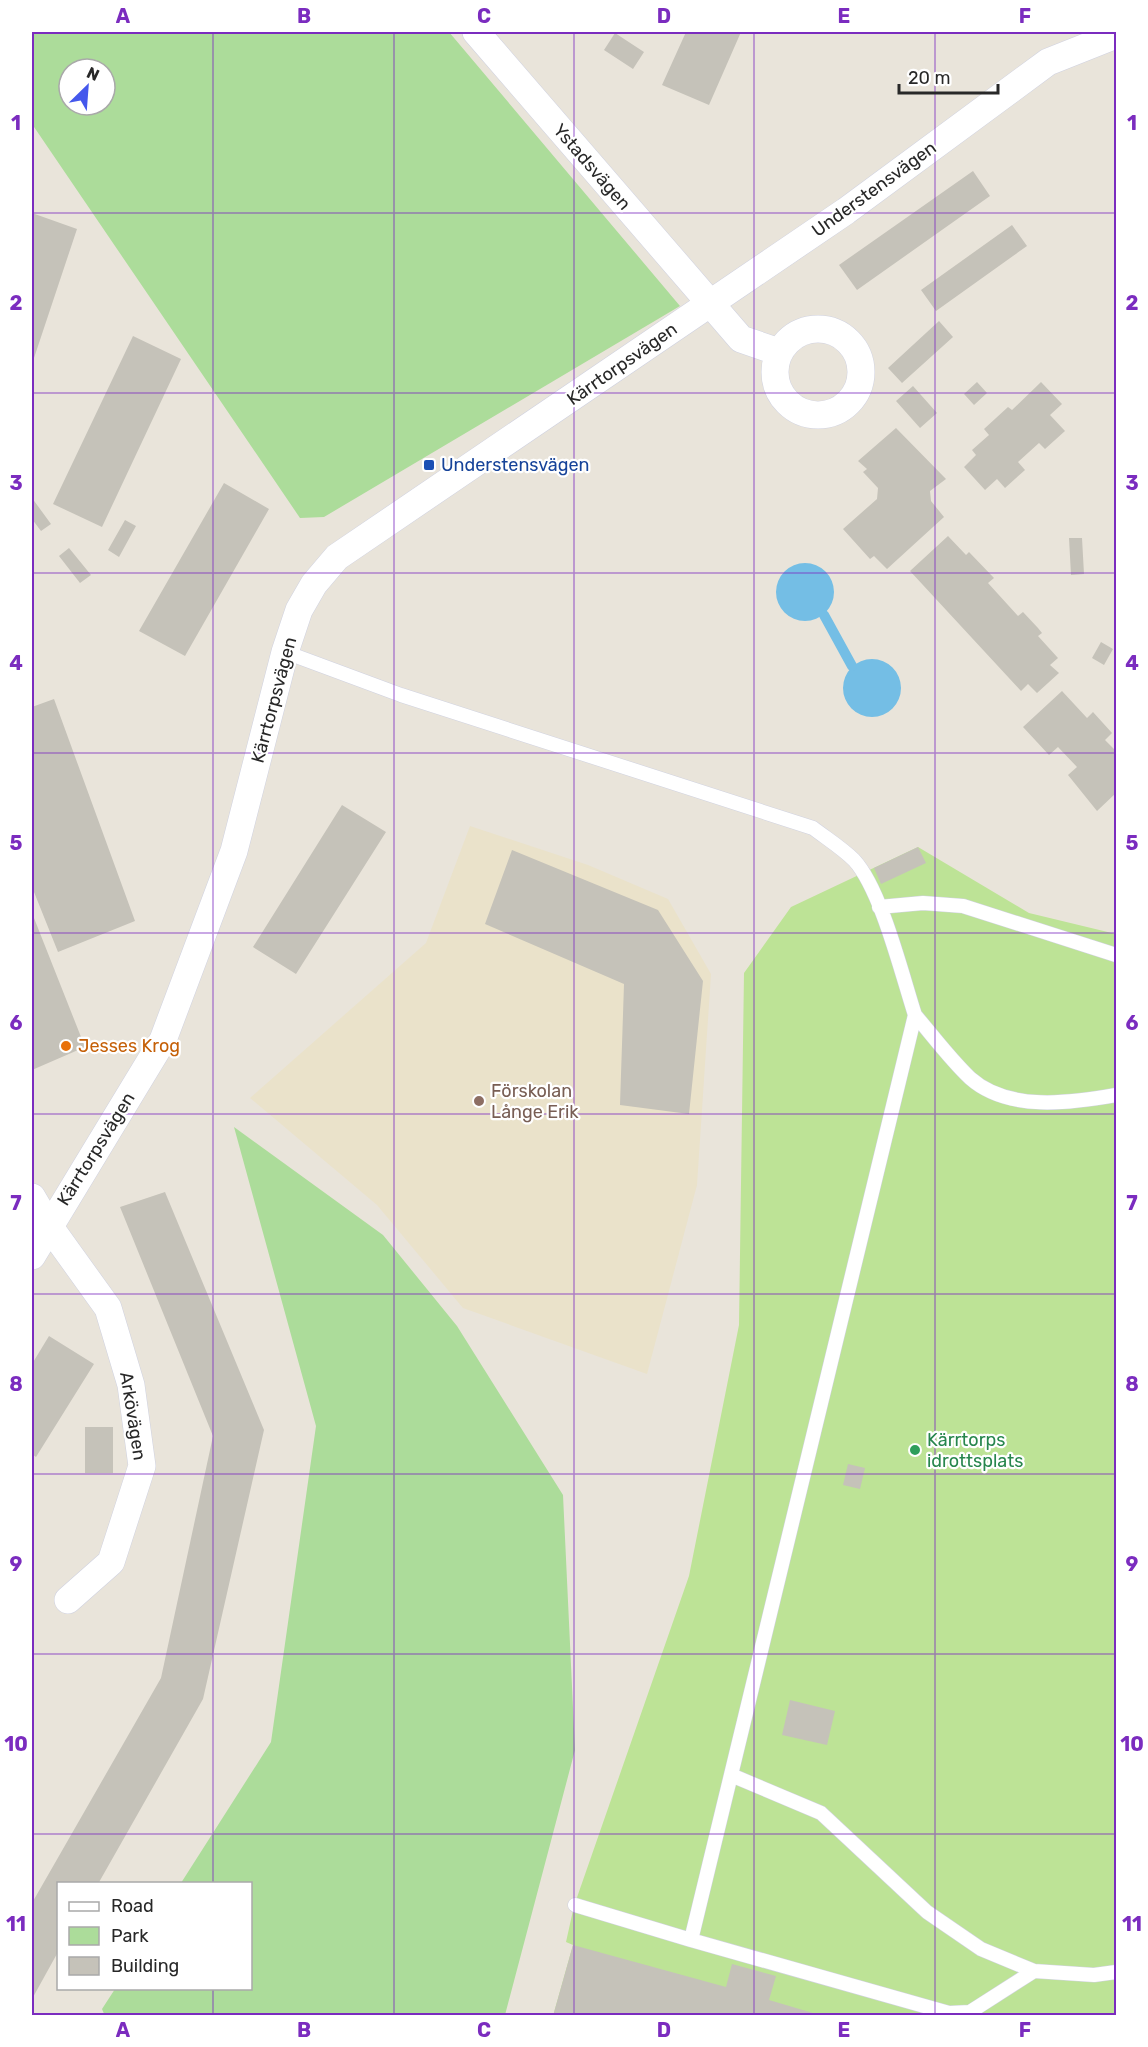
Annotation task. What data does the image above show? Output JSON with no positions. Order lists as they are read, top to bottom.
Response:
{
  "streets": {
    "street": [
      "Ystadsvägen",
      "Understensvägen",
      "Kärrtorpsvägen",
      "Arkövägen"
    ]
  },
  "crossings": [
    ["Ystadsvägen", "Understensvägen"],
    ["Ystadsvägen", "Kärrtorpsvägen"],
    ["Understensvägen", "Kärrtorpsvägen"],
    ["Kärrtorpsvägen", "Arkövägen"]
  ],
  "places": {
    "transit": ["Understensvägen"],
    "other": ["Jesses Krog", "Förskolan Långe Erik", "Kärrtorps idrottsplats"]
  },
  "legend": ["Road", "Park", "Building"],
  "scale_bar": "20 m",
  "north": "top right",
  "grid": {
    "columns": [
      "A",
      "B",
      "C",
      "D",
      "E",
      "F"
    ],
    "rows": [
      "1",
      "2",
      "3",
      "4",
      "5",
      "6",
      "7",
      "8",
      "9",
      "10",
      "11"
    ]
  }
}
